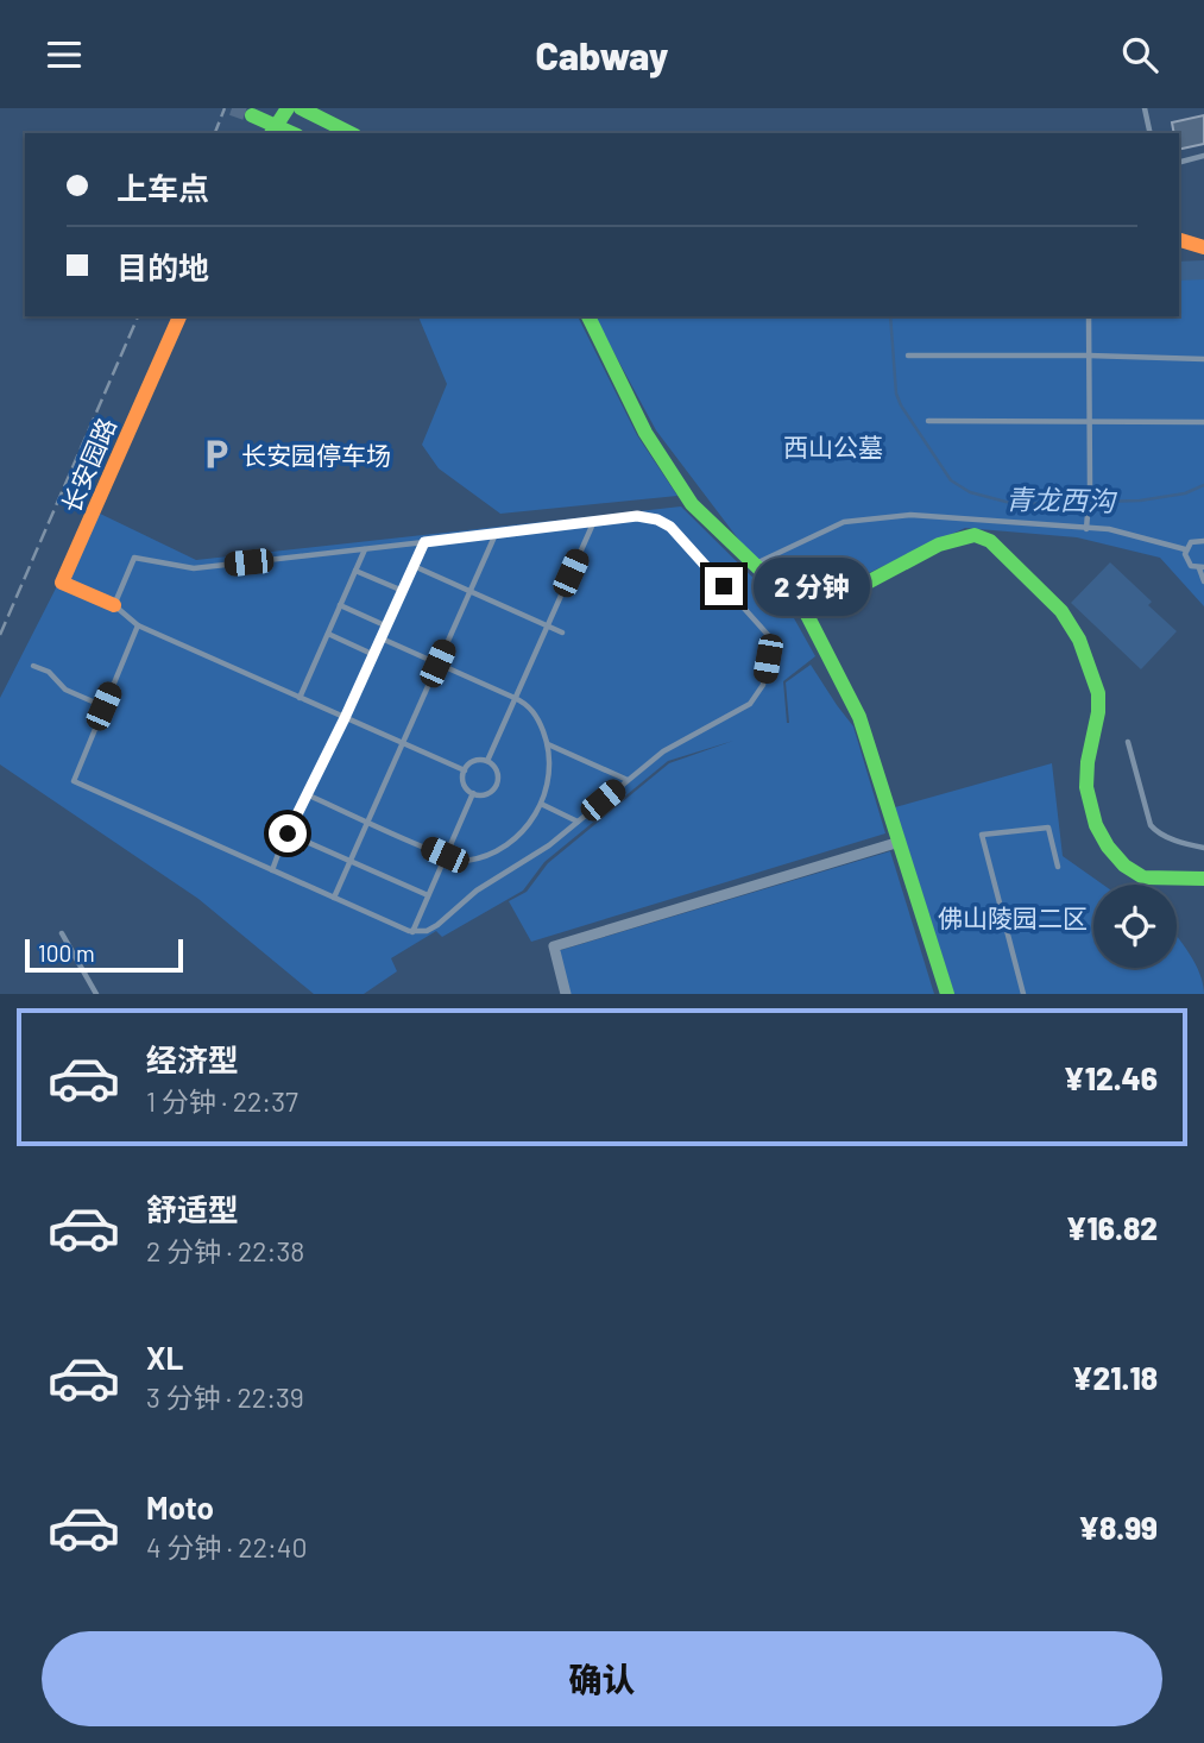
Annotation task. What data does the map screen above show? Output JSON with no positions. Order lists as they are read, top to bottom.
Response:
{
  "streets": {
    "street": ["长安园路"]
  },
  "water": ["青龙西沟"],
  "parks": ["西山公墓", "佛山陵园二区"],
  "places": {
    "parking": ["长安园停车场"]
  },
  "scale_bar": "100 m",
  "page": {
    "header": "Cabway",
    "banner": ["上车点", "目的地"],
    "bubble": "2 分钟",
    "scale": "100 m",
    "list": [
      {
        "name": "经济型",
        "note": "1 分钟 · 22:37",
        "value": "¥12.46"
      },
      {
        "name": "舒适型",
        "note": "2 分钟 · 22:38",
        "value": "¥16.82"
      },
      {
        "name": "XL",
        "note": "3 分钟 · 22:39",
        "value": "¥21.18"
      },
      {
        "name": "Moto",
        "note": "4 分钟 · 22:40",
        "value": "¥8.99"
      }
    ],
    "buttons": "确认"
  }
}
